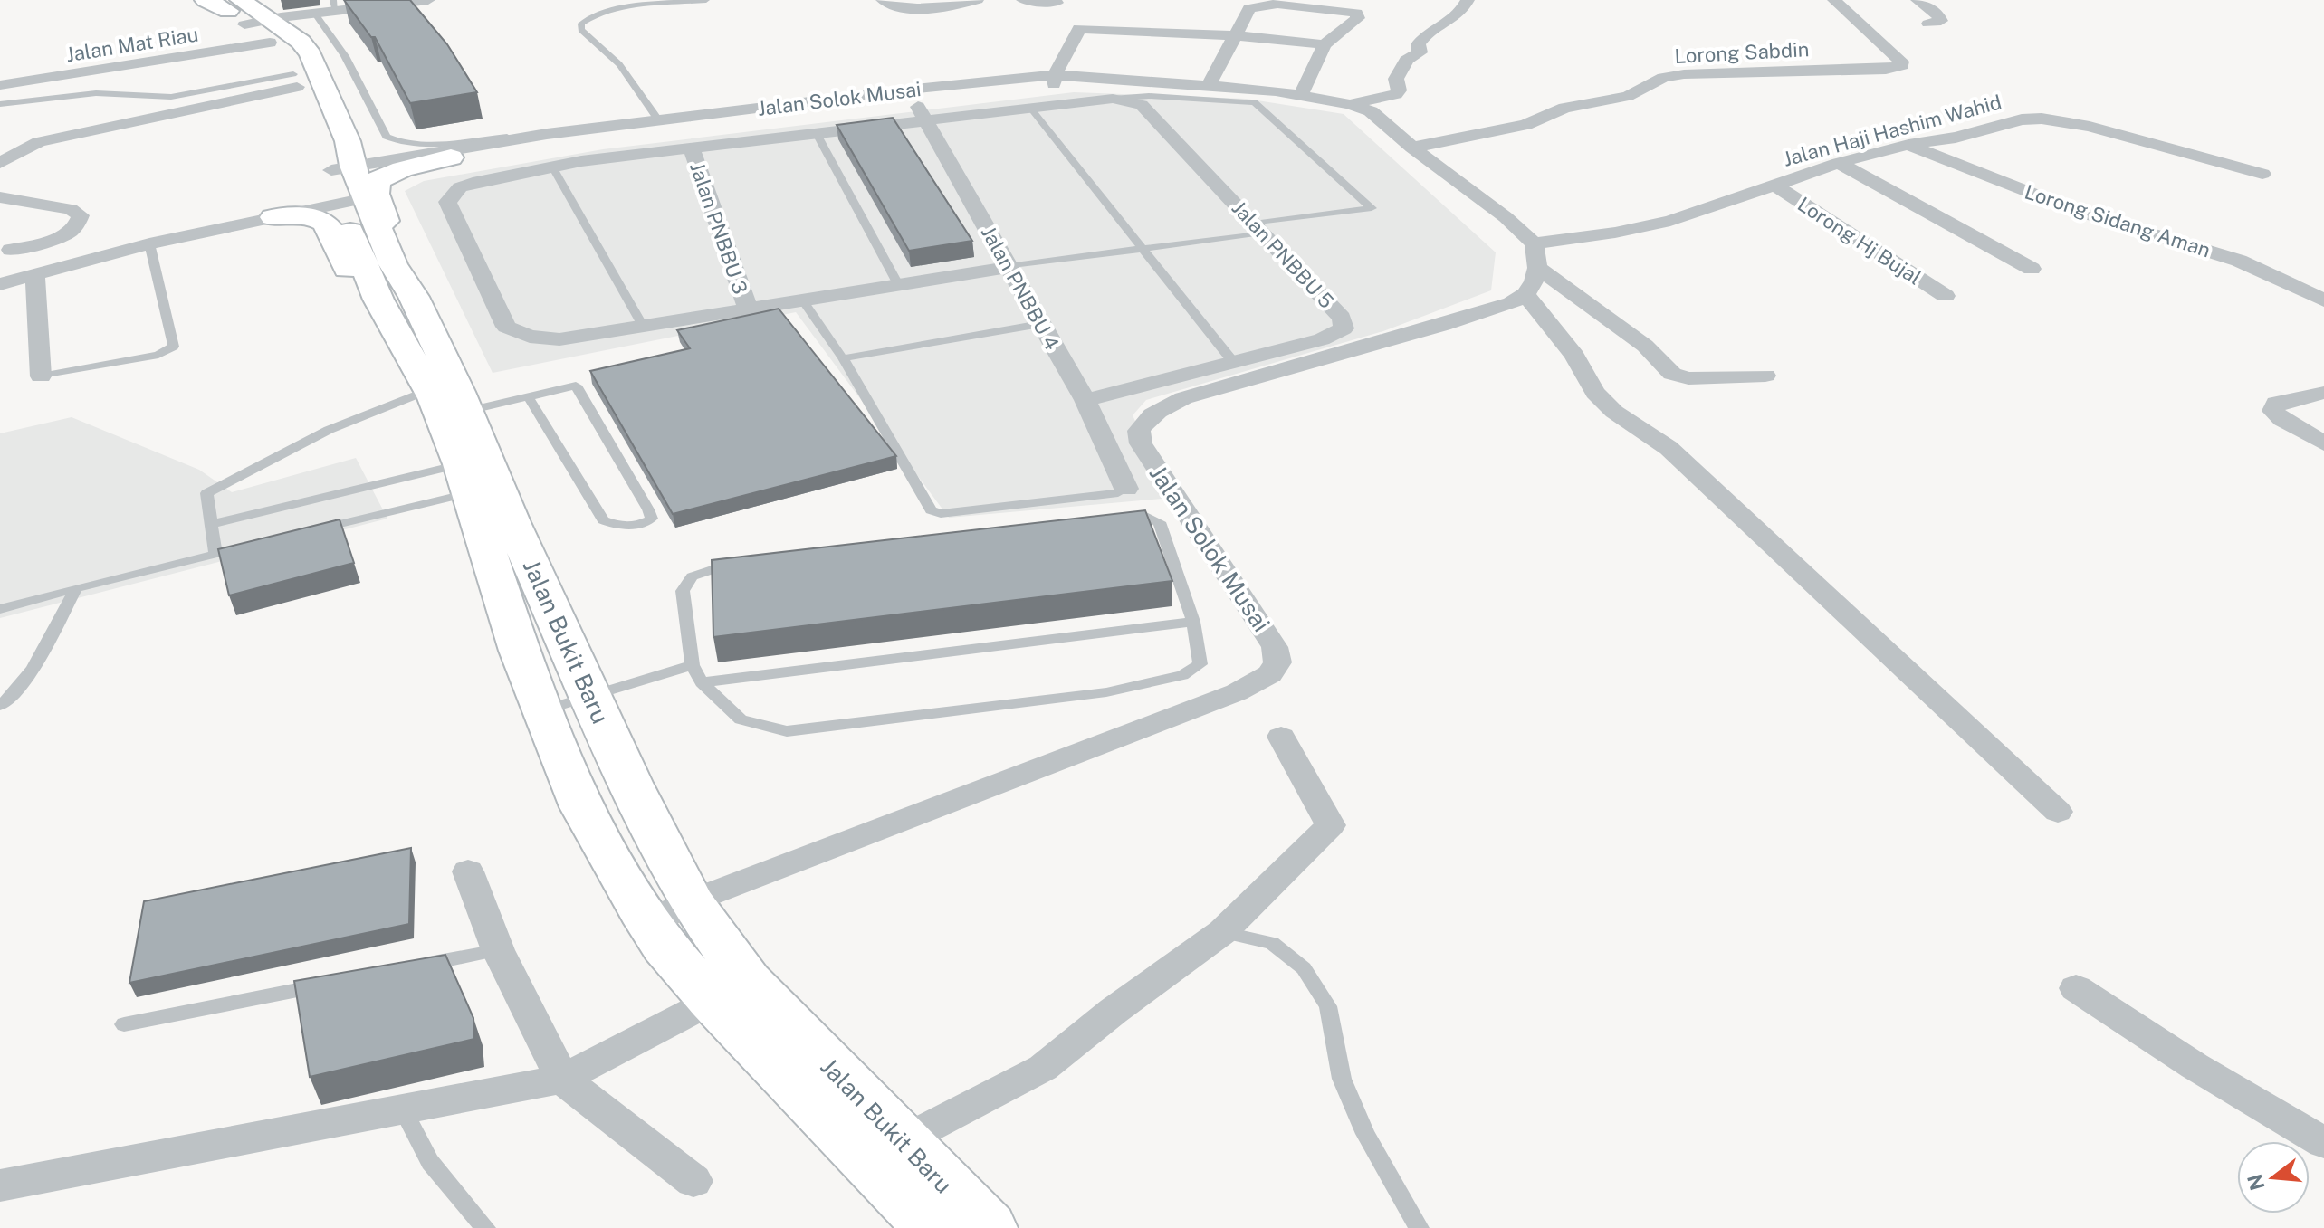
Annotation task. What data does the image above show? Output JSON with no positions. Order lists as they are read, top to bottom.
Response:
{
  "streets": {
    "main road": ["Jalan Bukit Baru"],
    "street": [
      "Jalan Mat Riau",
      "Lorong Sabdin",
      "Jalan Solok Musai",
      "Jalan Haji Hashim Wahid",
      "Lorong Sidang Aman",
      "Jalan PNBBU 3",
      "Lorong Hj Bujal",
      "Jalan PNBBU 5",
      "Jalan PNBBU 4"
    ]
  },
  "crossings": [
    ["Jalan Mat Riau", "Jalan Bukit Baru"],
    ["Lorong Sabdin", "Jalan Solok Musai"],
    ["Jalan Solok Musai", "Jalan Haji Hashim Wahid"],
    ["Jalan Solok Musai", "Jalan PNBBU 4"],
    ["Jalan Solok Musai", "Jalan Bukit Baru"],
    ["Jalan Haji Hashim Wahid", "Lorong Sidang Aman"],
    ["Jalan Haji Hashim Wahid", "Lorong Hj Bujal"],
    ["Jalan PNBBU 5", "Jalan PNBBU 4"]
  ],
  "north": "left"
}
